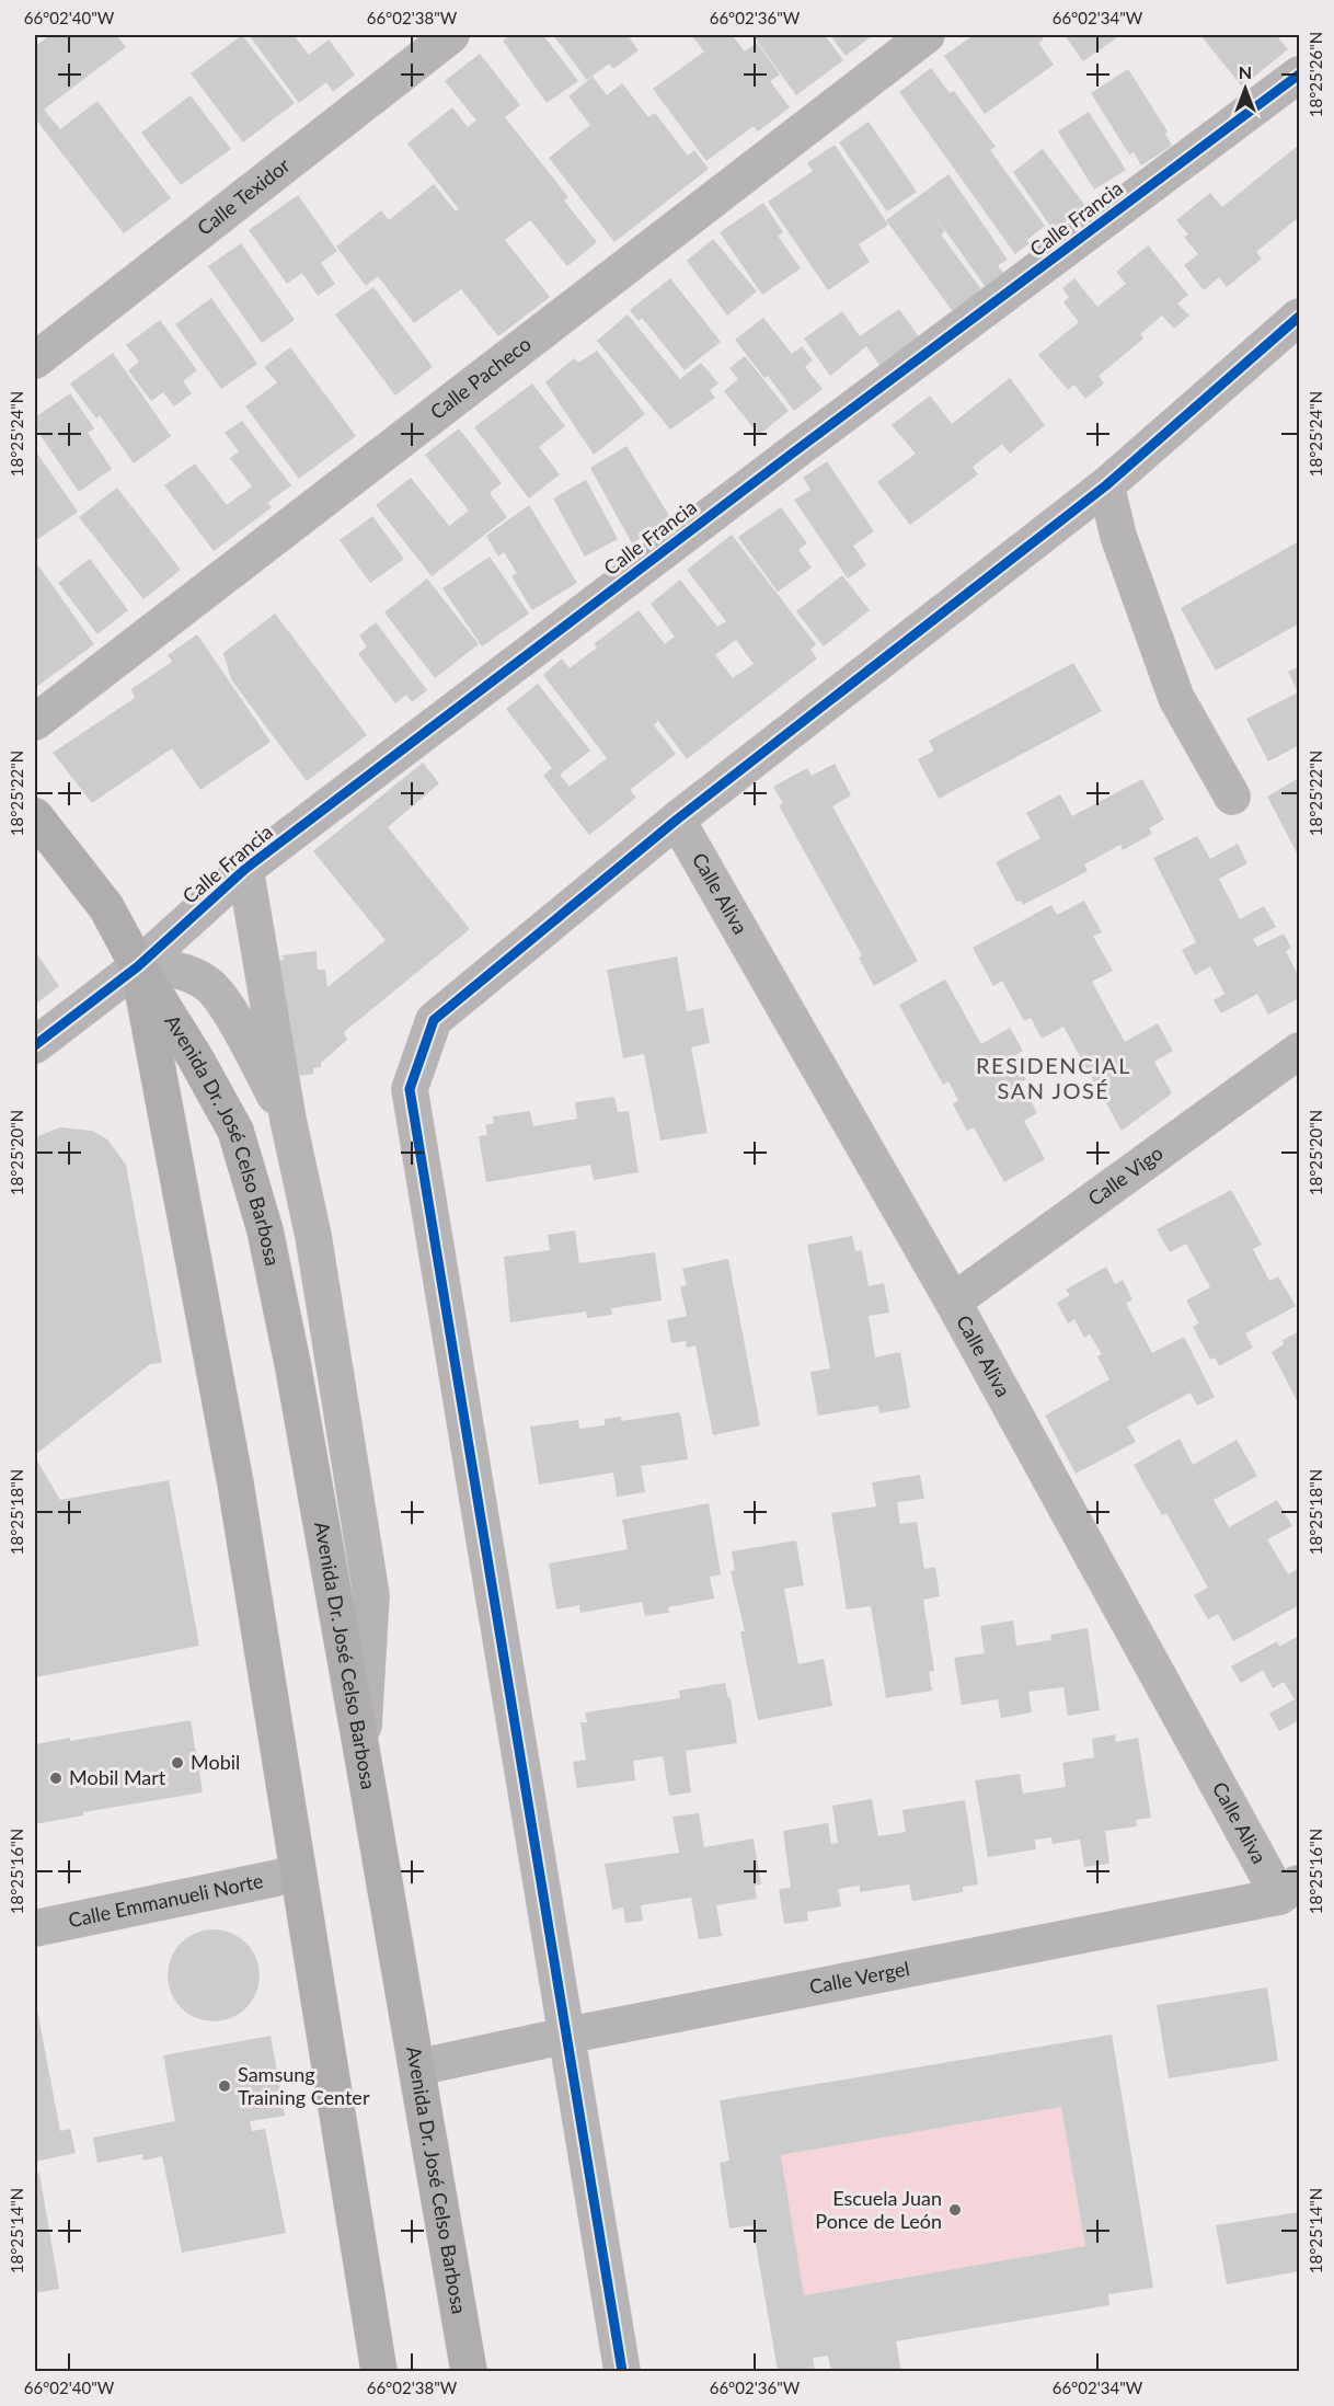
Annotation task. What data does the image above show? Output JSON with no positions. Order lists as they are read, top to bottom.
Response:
{
  "streets": {
    "main road": ["Avenida Dr. José Celso Barbosa"],
    "street": [
      "Calle Texidor",
      "Calle Francia",
      "Calle Pacheco",
      "Calle Aliva",
      "Calle Vigo",
      "Calle Emmanueli Norte",
      "Calle Vergel"
    ]
  },
  "crossings": [
    ["Calle Francia", "Avenida Dr. José Celso Barbosa"],
    ["Calle Aliva", "Calle Vigo"],
    ["Calle Aliva", "Calle Vergel"],
    ["Avenida Dr. José Celso Barbosa", "Calle Emmanueli Norte"],
    ["Avenida Dr. José Celso Barbosa", "Calle Vergel"]
  ],
  "districts": ["RESIDENCIAL SAN JOSÉ"],
  "places": [
    "Mobil",
    "Mobil Mart",
    "Samsung Training Center",
    "Escuela Juan Ponce de León"
  ],
  "north": "top",
  "coordinates": [
    "66°02'40\"W",
    "66°02'38\"W",
    "66°02'36\"W",
    "66°02'34\"W",
    "18°25'26\"N",
    "18°25'24\"N",
    "18°25'22\"N",
    "18°25'20\"N",
    "18°25'18\"N",
    "18°25'16\"N",
    "18°25'14\"N"
  ]
}
